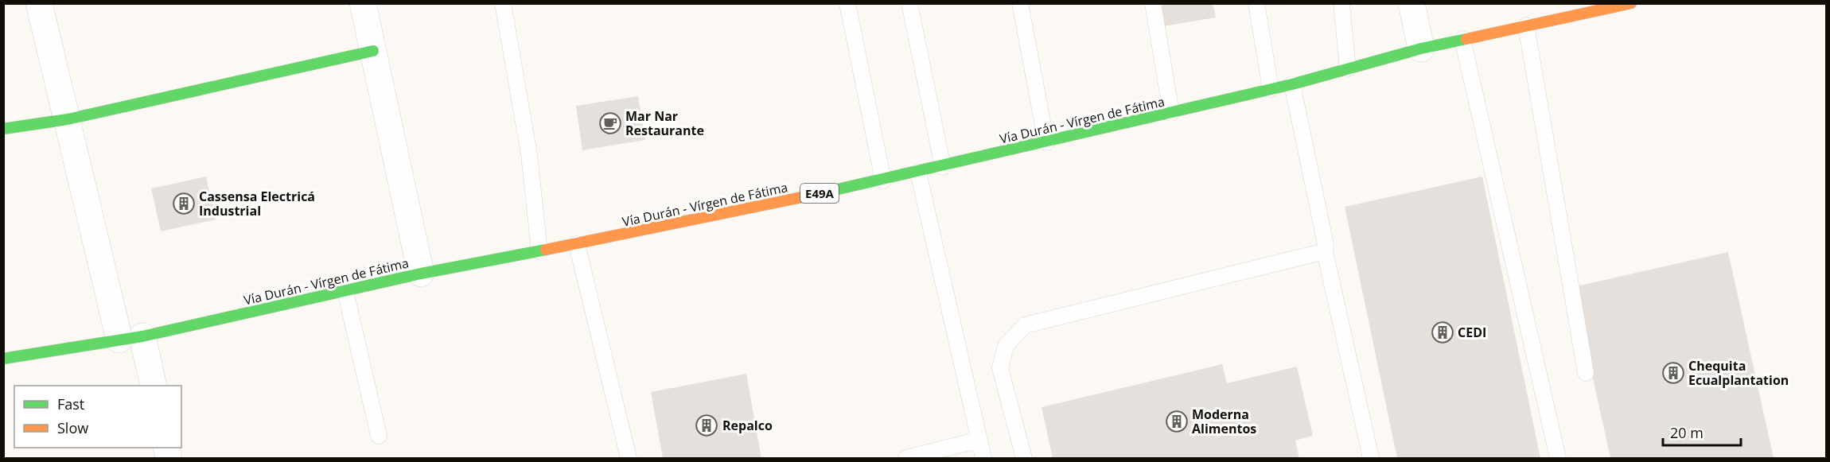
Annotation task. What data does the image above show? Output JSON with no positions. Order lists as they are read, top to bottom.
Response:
{
  "streets": {
    "main road": ["Vía Durán - Vírgen de Fátima", "E49A"]
  },
  "places": {
    "cafe": ["Mar Nar Restaurante"],
    "building": [
      "Cassensa Electricá Industrial",
      "CEDI",
      "Chequita Ecualplantation",
      "Moderna Alimentos",
      "Repalco"
    ]
  },
  "legend": ["Fast", "Slow"],
  "scale_bar": "20 m"
}
